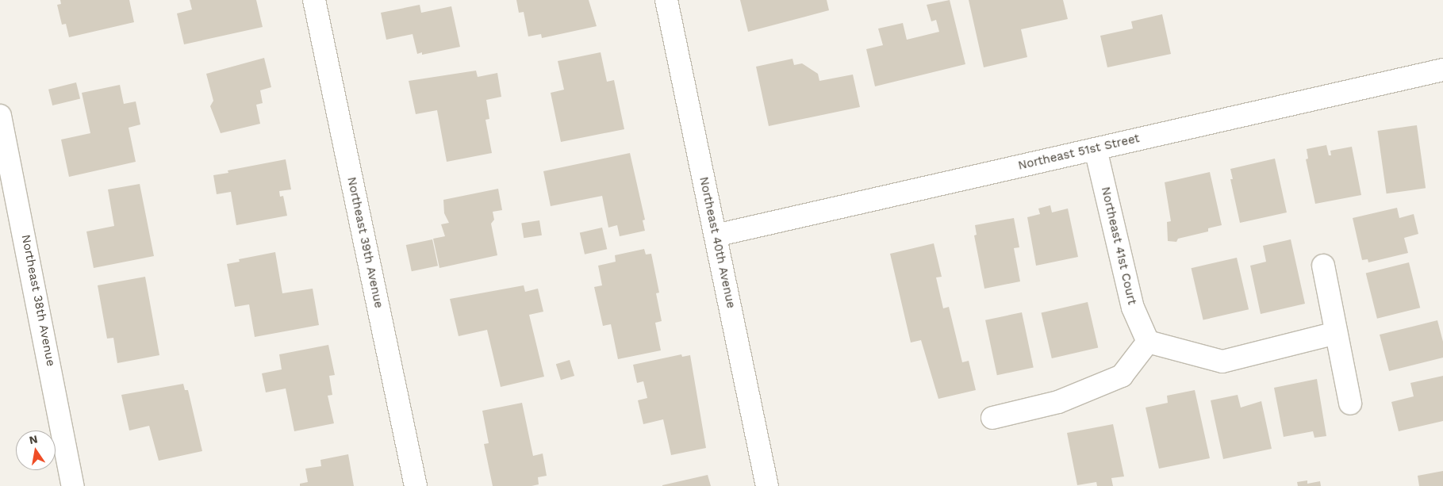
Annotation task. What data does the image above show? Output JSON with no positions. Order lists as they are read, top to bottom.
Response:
{
  "streets": {
    "street": [
      "Northeast 51st Street",
      "Northeast 39th Avenue",
      "Northeast 40th Avenue",
      "Northeast 41st Court",
      "Northeast 38th Avenue"
    ]
  },
  "crossings": [
    ["Northeast 51st Street", "Northeast 40th Avenue"],
    ["Northeast 51st Street", "Northeast 41st Court"]
  ],
  "north": "top"
}
